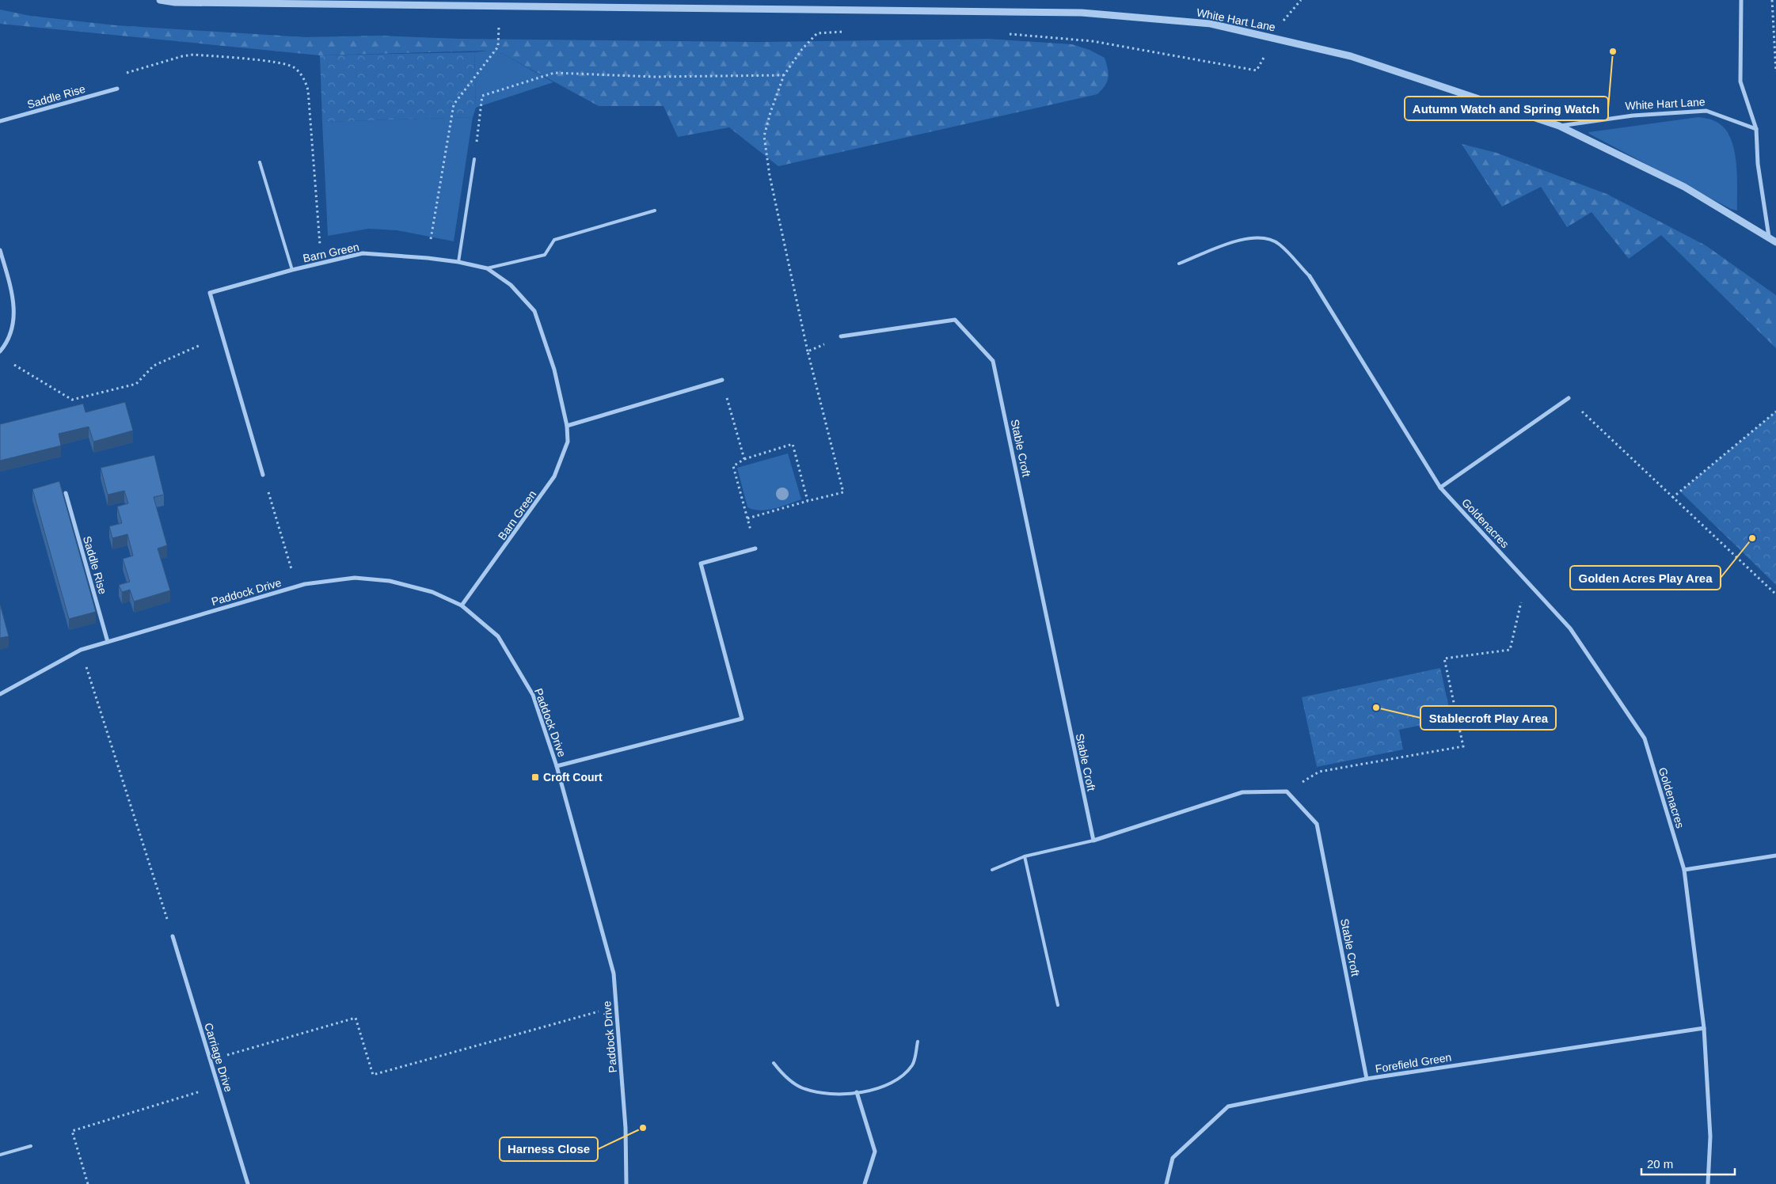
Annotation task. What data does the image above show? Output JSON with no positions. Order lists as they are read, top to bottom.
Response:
{
  "streets": {
    "street": [
      "White Hart Lane",
      "Saddle Rise",
      "Barn Green",
      "Stable Croft",
      "Goldenacres",
      "Paddock Drive",
      "Carriage Drive",
      "Forefield Green"
    ]
  },
  "crossings": [
    ["Saddle Rise", "Paddock Drive"],
    ["Barn Green", "Paddock Drive"],
    ["Stable Croft", "Forefield Green"],
    ["Goldenacres", "Forefield Green"]
  ],
  "places": {
    "other": [
      "Autumn Watch and Spring Watch",
      "Golden Acres Play Area",
      "Stablecroft Play Area",
      "Harness Close"
    ],
    "transit": ["Croft Court"]
  },
  "scale_bar": "20 m"
}
